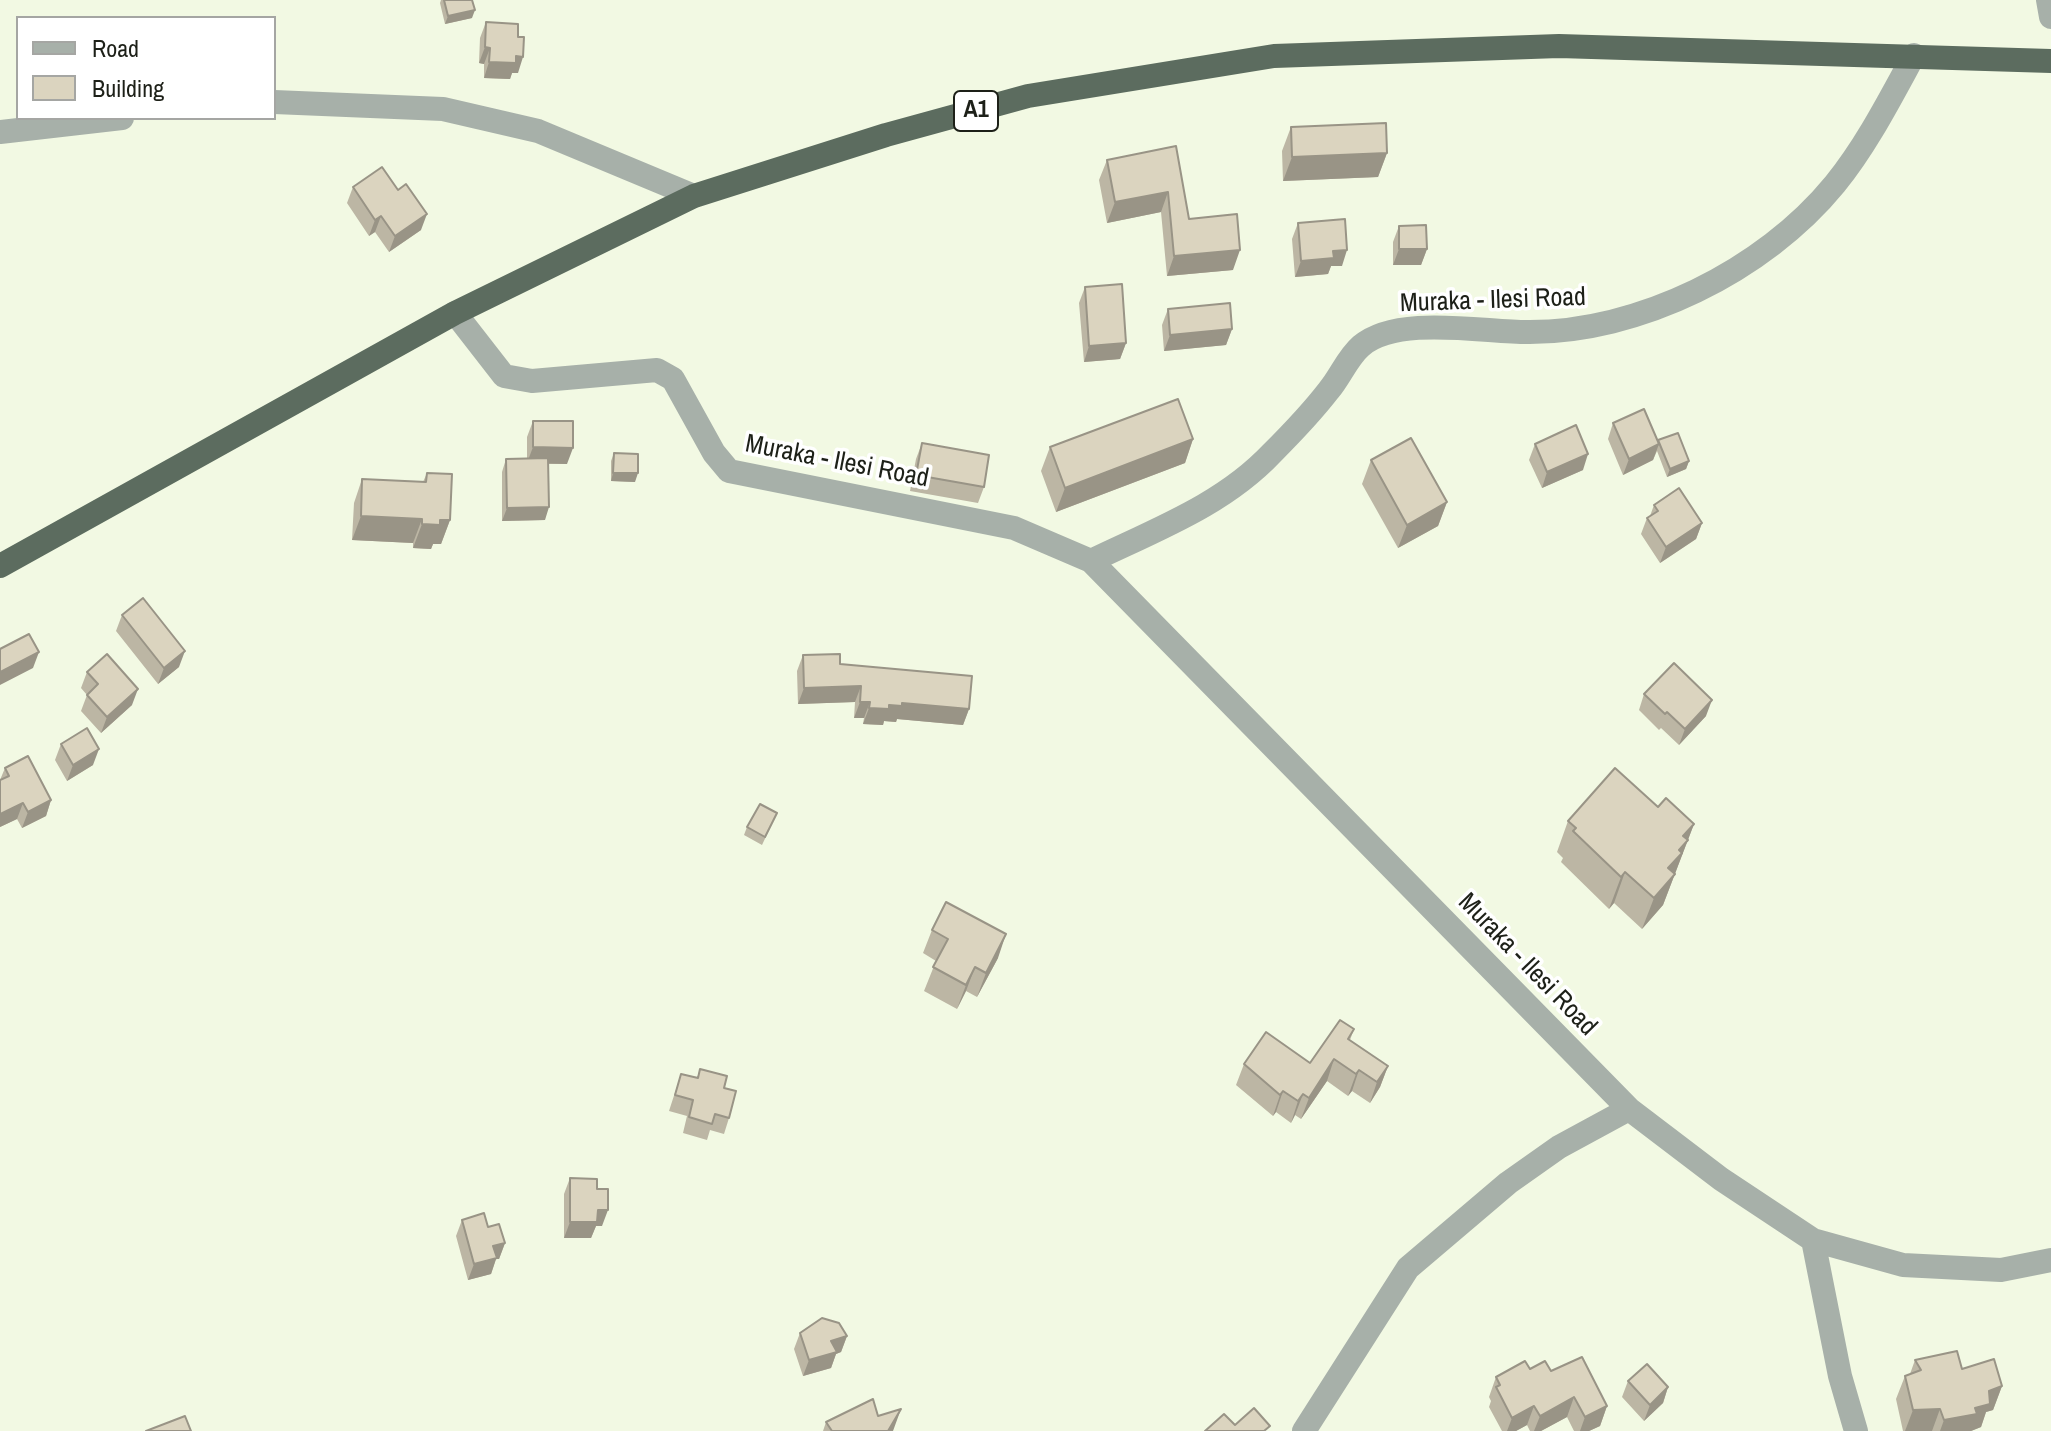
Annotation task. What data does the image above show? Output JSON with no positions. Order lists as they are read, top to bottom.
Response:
{
  "streets": {
    "highway": ["A1"],
    "street": ["Muraka - Ilesi Road"]
  },
  "crossings": [
    ["A1", "Muraka - Ilesi Road"]
  ],
  "legend": ["Road", "Building"]
}
